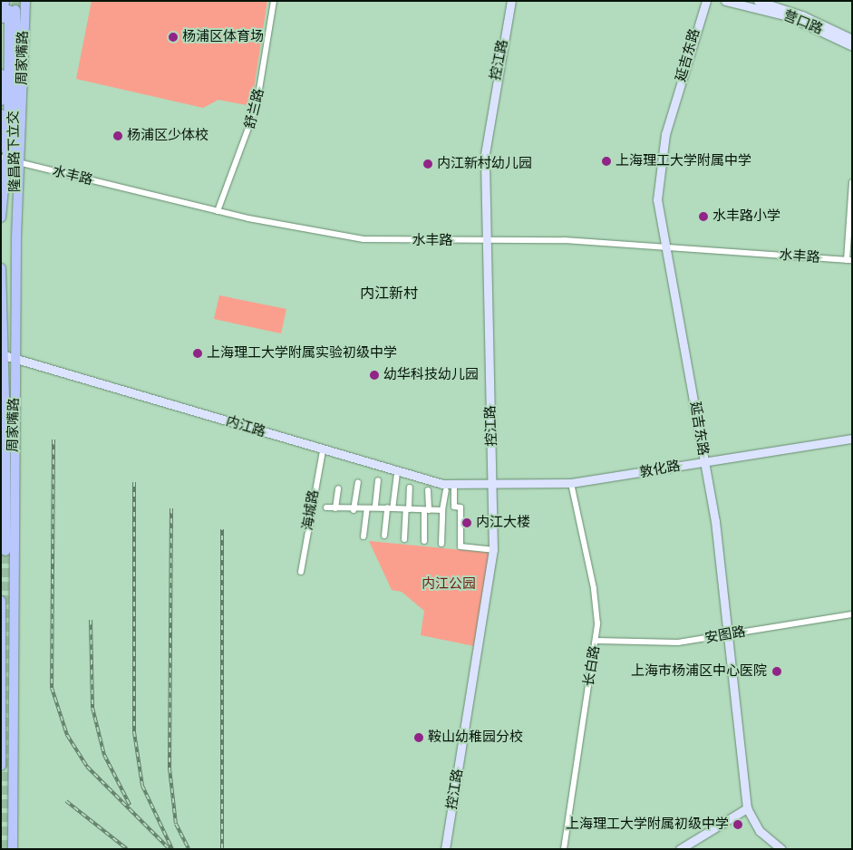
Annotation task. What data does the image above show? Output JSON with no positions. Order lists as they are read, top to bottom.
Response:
{
  "streets": {
    "main road": ["周家嘴路", "隆昌路下立交"],
    "street": [
      "营口路",
      "延吉东路",
      "控江路",
      "舒兰路",
      "水丰路",
      "内江路",
      "敦化路",
      "海城路",
      "安图路",
      "长白路"
    ]
  },
  "crossings": [
    ["延吉东路", "水丰路"],
    ["延吉东路", "敦化路"],
    ["延吉东路", "安图路"],
    ["周家嘴路", "隆昌路下立交"],
    ["周家嘴路", "水丰路"],
    ["周家嘴路", "内江路"],
    ["控江路", "水丰路"],
    ["控江路", "内江路"],
    ["控江路", "敦化路"],
    ["舒兰路", "水丰路"],
    ["内江路", "敦化路"],
    ["内江路", "海城路"],
    ["敦化路", "长白路"],
    ["安图路", "长白路"]
  ],
  "districts": ["内江新村"],
  "parks": ["内江公园"],
  "places": [
    "杨浦区体育场",
    "杨浦区少体校",
    "上海理工大学附属中学",
    "内江新村幼儿园",
    "水丰路小学",
    "上海理工大学附属实验初级中学",
    "幼华科技幼儿园",
    "内江大楼",
    "上海市杨浦区中心医院",
    "鞍山幼稚园分校",
    "上海理工大学附属初级中学"
  ]
}
